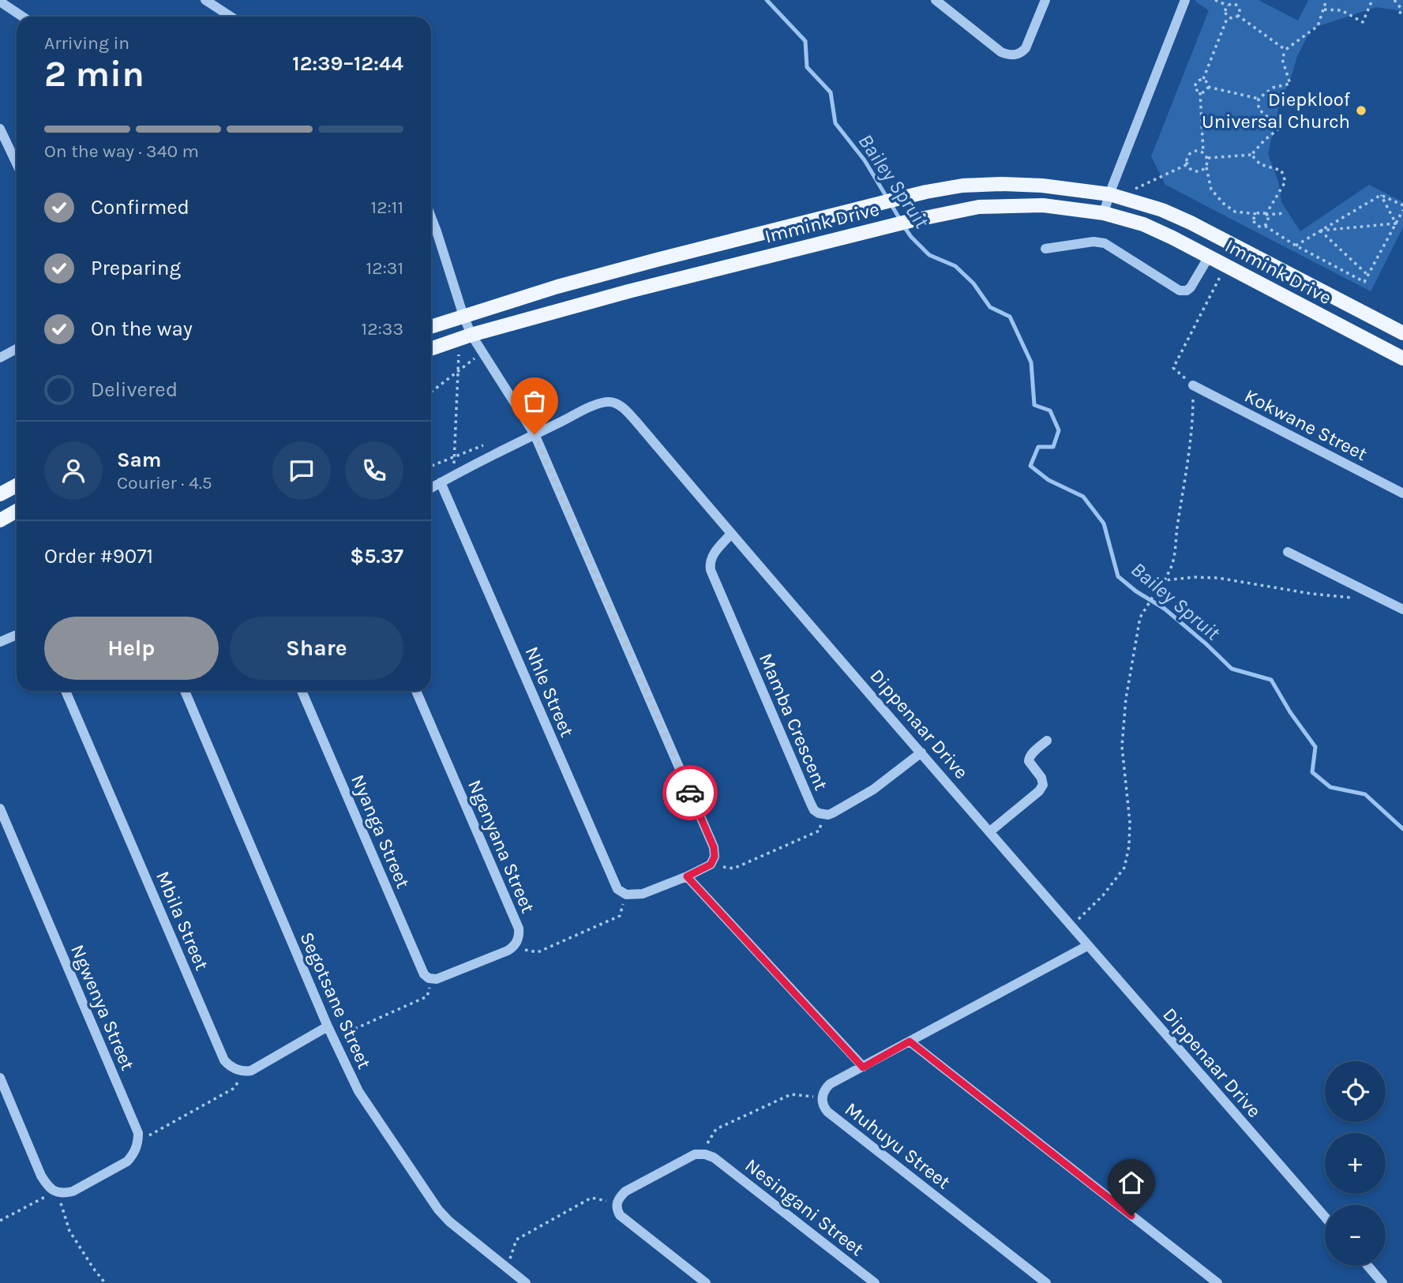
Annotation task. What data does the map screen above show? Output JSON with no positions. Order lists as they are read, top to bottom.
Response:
{
  "streets": {
    "main road": ["Immink Drive"],
    "street": [
      "Kokwane Street",
      "Nhle Street",
      "Mamba Crescent",
      "Dippenaar Drive",
      "Nyanga Street",
      "Ngenyana Street",
      "Mbila Street",
      "Segotsane Street",
      "Ngwenya Street",
      "Muhuyu Street",
      "Nesingani Street"
    ]
  },
  "crossings": [
    ["Nhle Street", "Dippenaar Drive"],
    ["Mamba Crescent", "Dippenaar Drive"],
    ["Dippenaar Drive", "Muhuyu Street"]
  ],
  "water": ["Bailey Spruit"],
  "places": ["Diepkloof Universal Church"],
  "page": {
    "heading": ["2 min", "Arriving in", "12:39–12:44"],
    "panel": [
      "Sam",
      "Courier · 4.5",
      "Order #9071",
      "$5.37"
    ],
    "bar": "On the way · 340 m",
    "list": [
      ["Confirmed", "12:11"],
      ["Preparing", "12:31"],
      ["On the way", "12:33"],
      "Delivered"
    ],
    "buttons": ["Help", "Share"],
    "map_buttons": ["+", "−"]
  }
}
